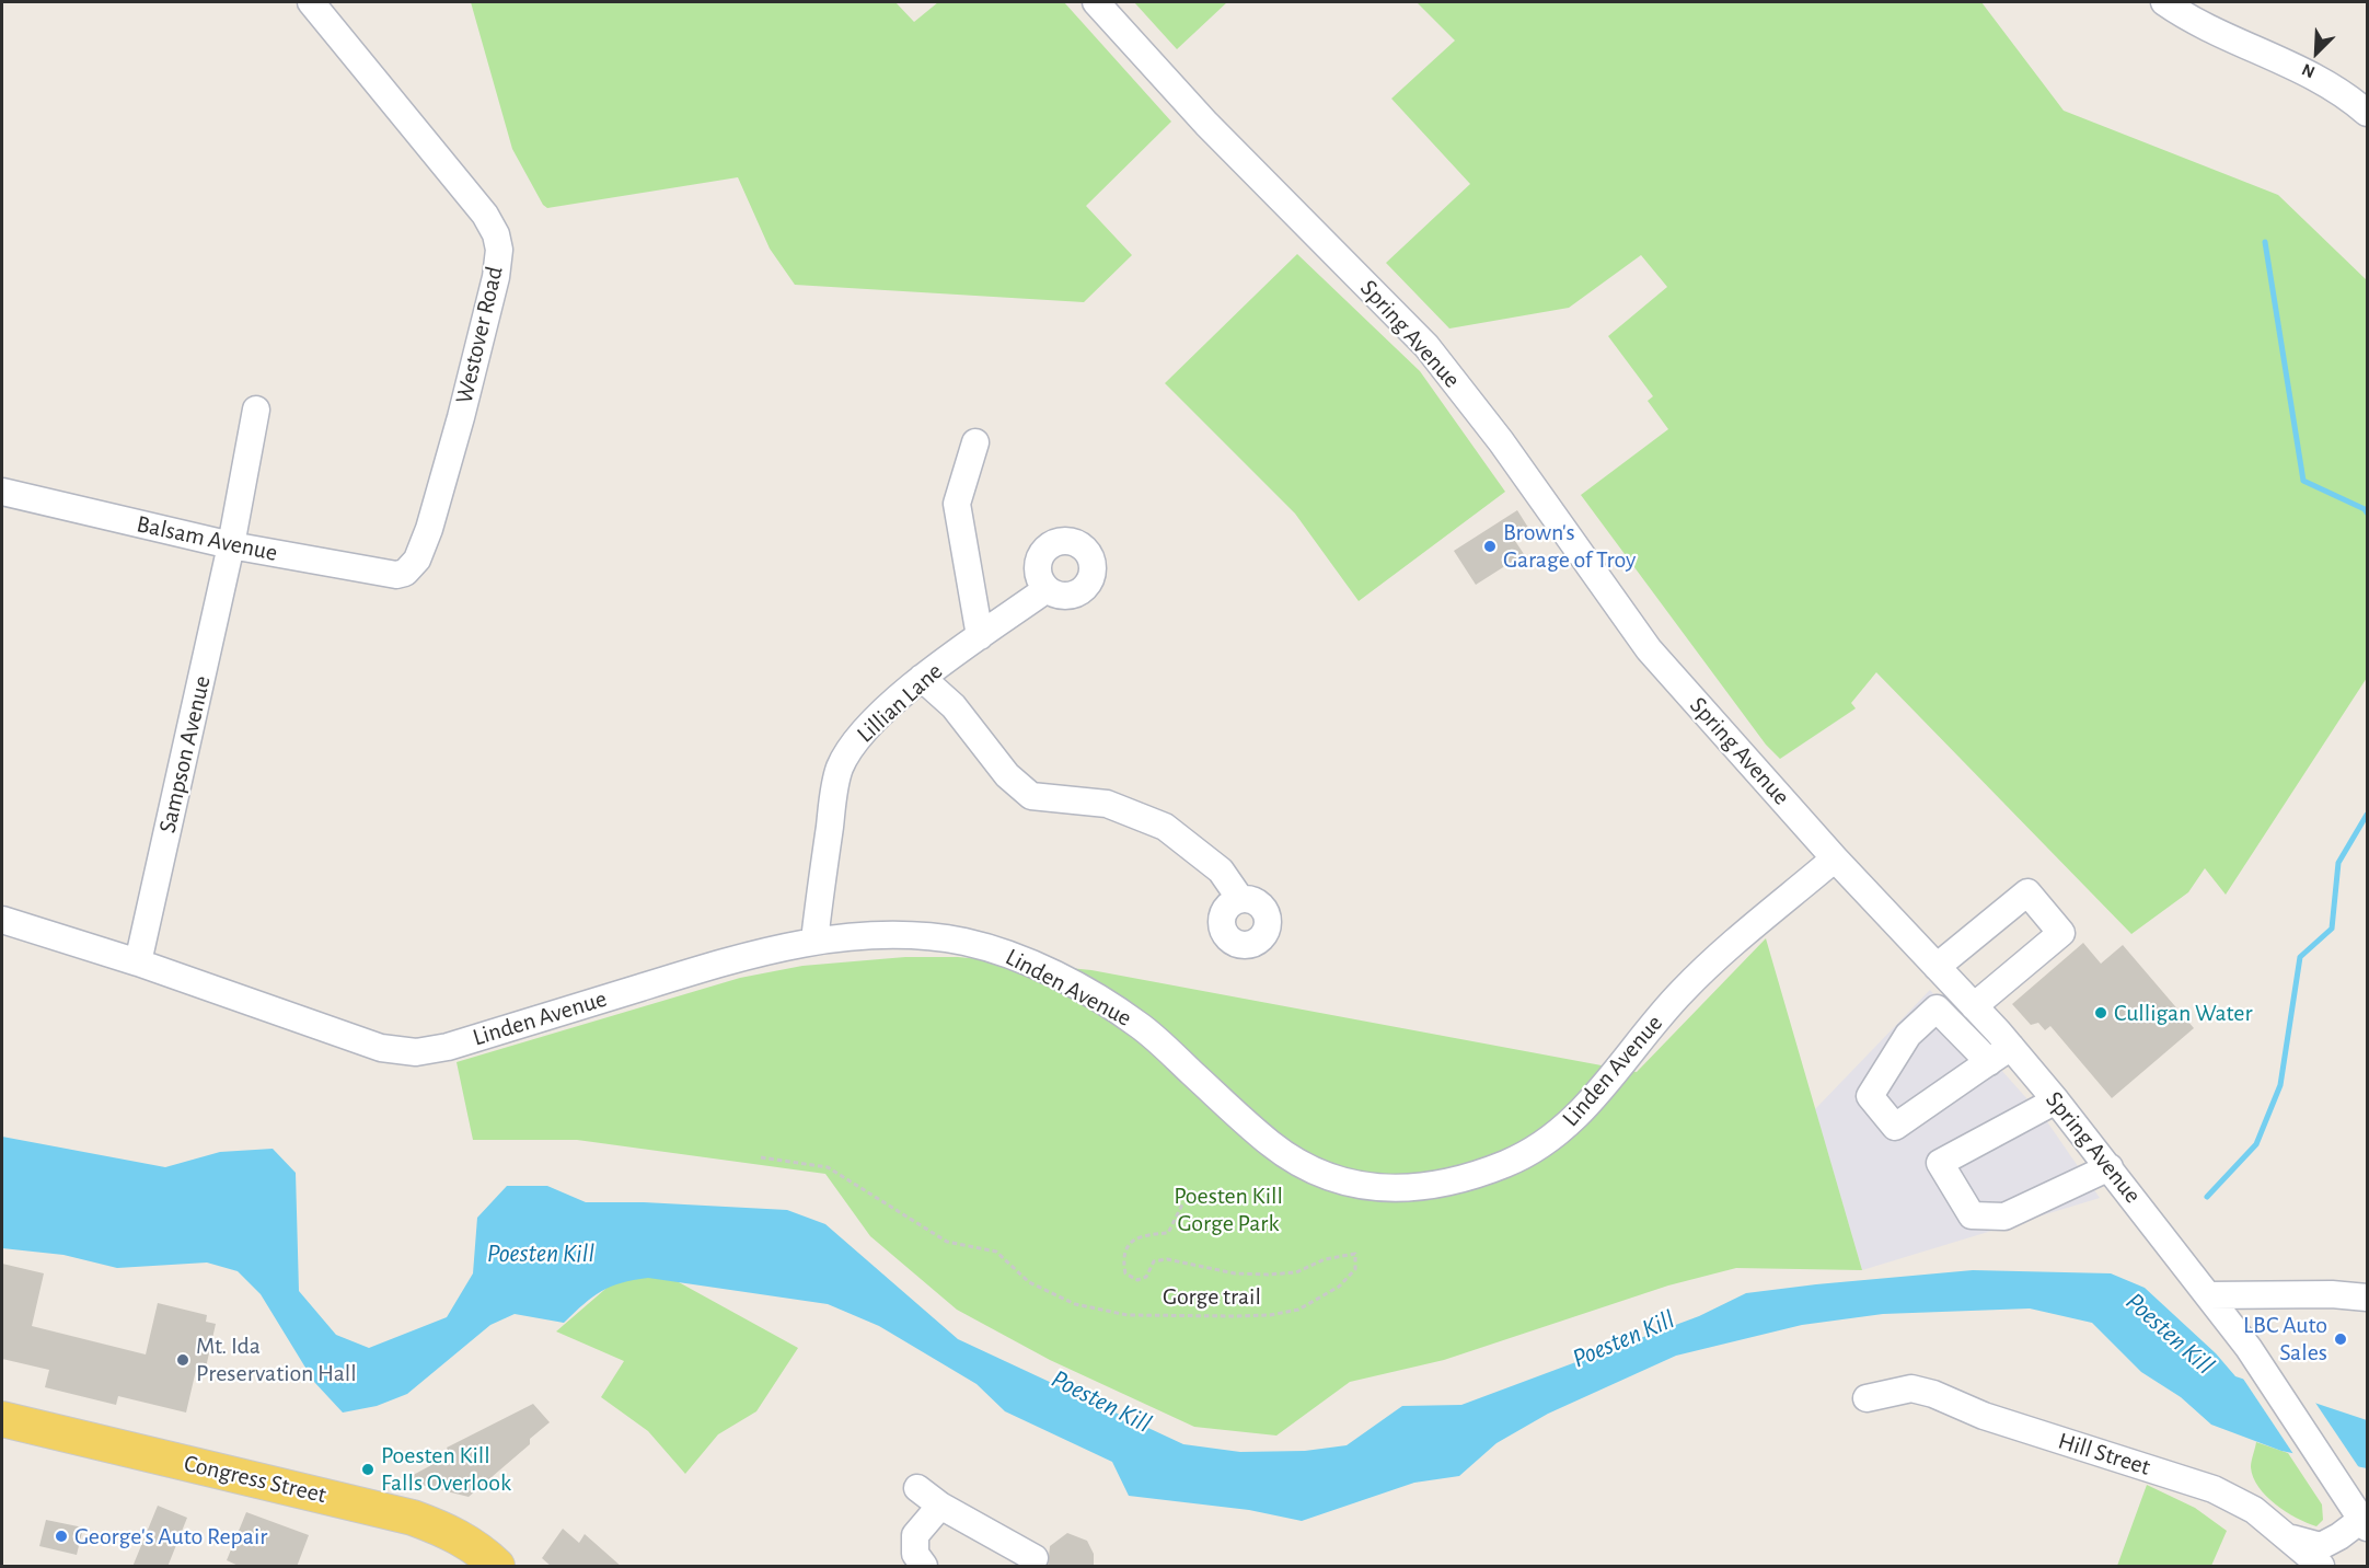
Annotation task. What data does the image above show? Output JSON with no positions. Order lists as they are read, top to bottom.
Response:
{
  "streets": {
    "main road": ["Congress Street"],
    "street": [
      "Spring Avenue",
      "Westover Road",
      "Balsam Avenue",
      "Lillian Lane",
      "Sampson Avenue",
      "Linden Avenue",
      "Hill Street"
    ],
    "path": ["Gorge trail"]
  },
  "crossings": [
    ["Spring Avenue", "Linden Avenue"],
    ["Spring Avenue", "Hill Street"],
    ["Westover Road", "Balsam Avenue"],
    ["Balsam Avenue", "Sampson Avenue"],
    ["Lillian Lane", "Linden Avenue"],
    ["Sampson Avenue", "Linden Avenue"]
  ],
  "water": ["Poesten Kill"],
  "parks": ["Poesten Kill Gorge Park"],
  "places": [
    "Brown's Garage of Troy",
    "Culligan Water",
    "LBC Auto Sales",
    "Mt. Ida Preservation Hall",
    "Poesten Kill Falls Overlook",
    "George's Auto Repair"
  ],
  "north": "bottom left"
}
